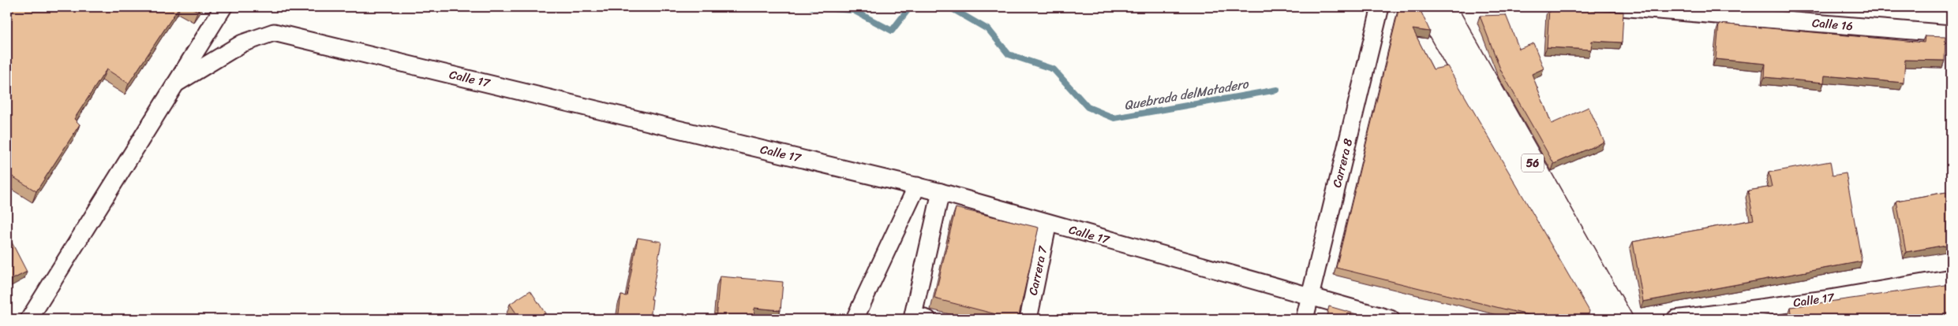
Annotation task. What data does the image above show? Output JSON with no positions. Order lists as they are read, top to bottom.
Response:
{
  "streets": {
    "main road": ["56"],
    "street": [
      "Calle 16",
      "Calle 17",
      "Carrera 8",
      "Carrera 7"
    ]
  },
  "crossings": [
    ["Calle 17", "Carrera 8"],
    ["Calle 17", "Carrera 7"]
  ],
  "water": ["Quebrada delMatadero"]
}
